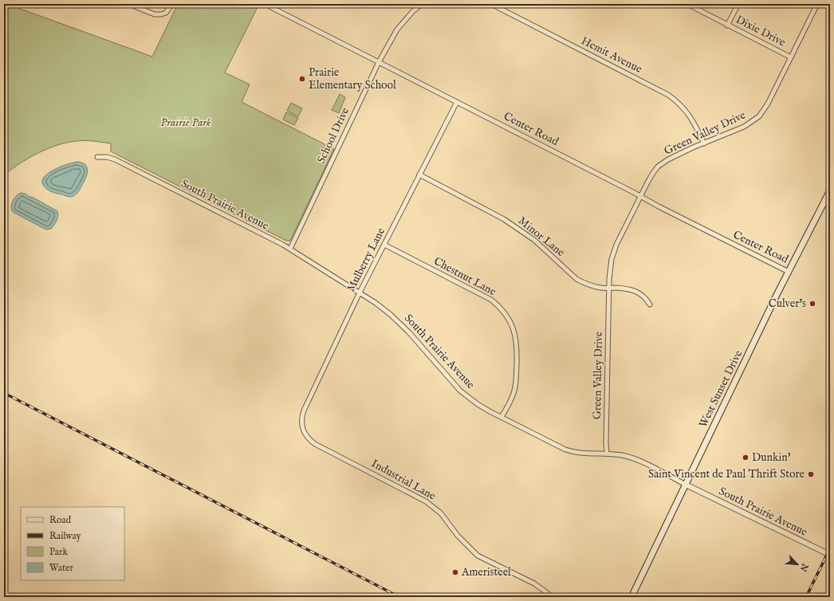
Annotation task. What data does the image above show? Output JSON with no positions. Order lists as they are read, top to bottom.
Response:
{
  "streets": {
    "main road": ["West Sunset Drive"],
    "street": [
      "Dixie Drive",
      "Hemit Avenue",
      "Center Road",
      "Green Valley Drive",
      "School Drive",
      "South Prairie Avenue",
      "Minor Lane",
      "Mulberry Lane",
      "Chestnut Lane",
      "Industrial Lane"
    ]
  },
  "crossings": [
    ["Dixie Drive", "Green Valley Drive"],
    ["Hemit Avenue", "Green Valley Drive"],
    ["Center Road", "Green Valley Drive"],
    ["Center Road", "School Drive"],
    ["Center Road", "Mulberry Lane"],
    ["Center Road", "West Sunset Drive"],
    ["Green Valley Drive", "South Prairie Avenue"],
    ["Green Valley Drive", "Minor Lane"],
    ["School Drive", "South Prairie Avenue"],
    ["South Prairie Avenue", "Mulberry Lane"],
    ["South Prairie Avenue", "Chestnut Lane"],
    ["South Prairie Avenue", "West Sunset Drive"],
    ["Minor Lane", "Mulberry Lane"],
    ["Mulberry Lane", "Chestnut Lane"],
    ["Mulberry Lane", "Industrial Lane"]
  ],
  "parks": ["Prairie Park"],
  "places": [
    "Prairie Elementary School",
    "Culver's",
    "Dunkin'",
    "Saint Vincent de Paul Thrift Store",
    "Ameristeel"
  ],
  "legend": [
    "Road",
    "Railway",
    "Park",
    "Water"
  ],
  "north": "bottom right"
}
